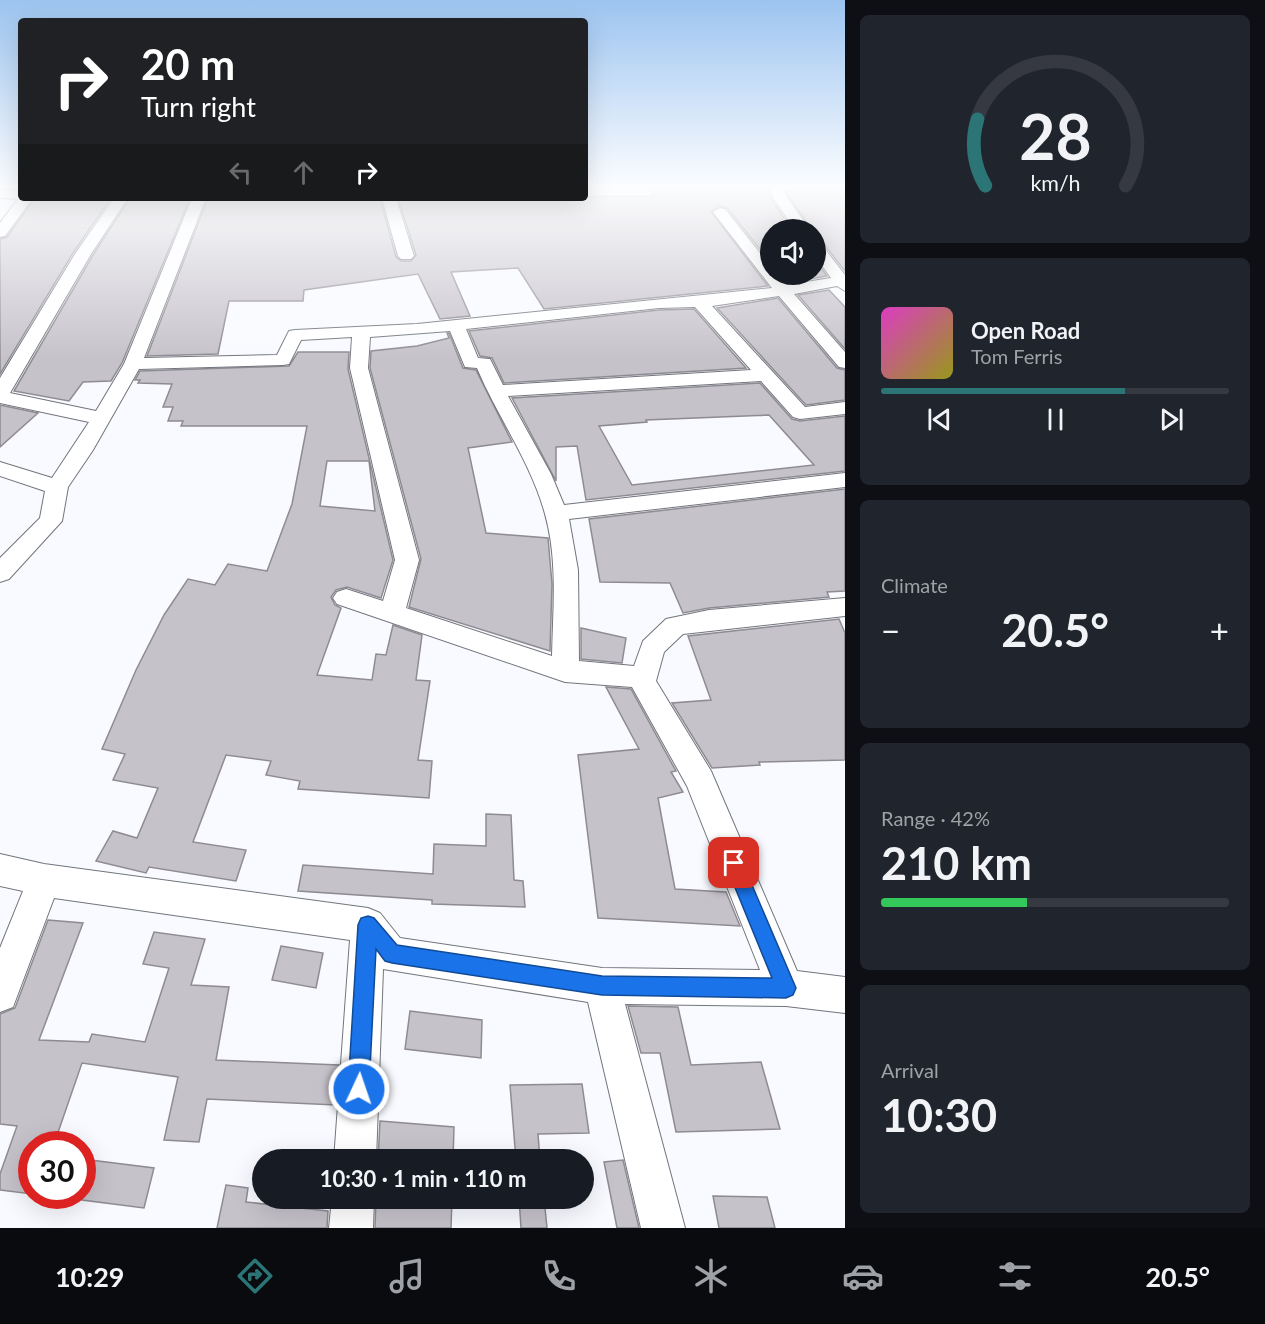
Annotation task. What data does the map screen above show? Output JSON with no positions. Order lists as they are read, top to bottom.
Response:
{
  "page": {
    "turn": ["20 m", "Turn right"],
    "song": ["Open Road", "Tom Ferris"],
    "tile": [
      "Climate",
      ["Range · 42%", "210 km"],
      ["Arrival", "10:30"]
    ],
    "heat": ["−", "20.5°", "+"],
    "limit": "30",
    "trip": "10:30 · 1 min · 110 m",
    "tabs": ["10:29", "20.5°"],
    "gauge": ["28", "km/h"]
  }
}
